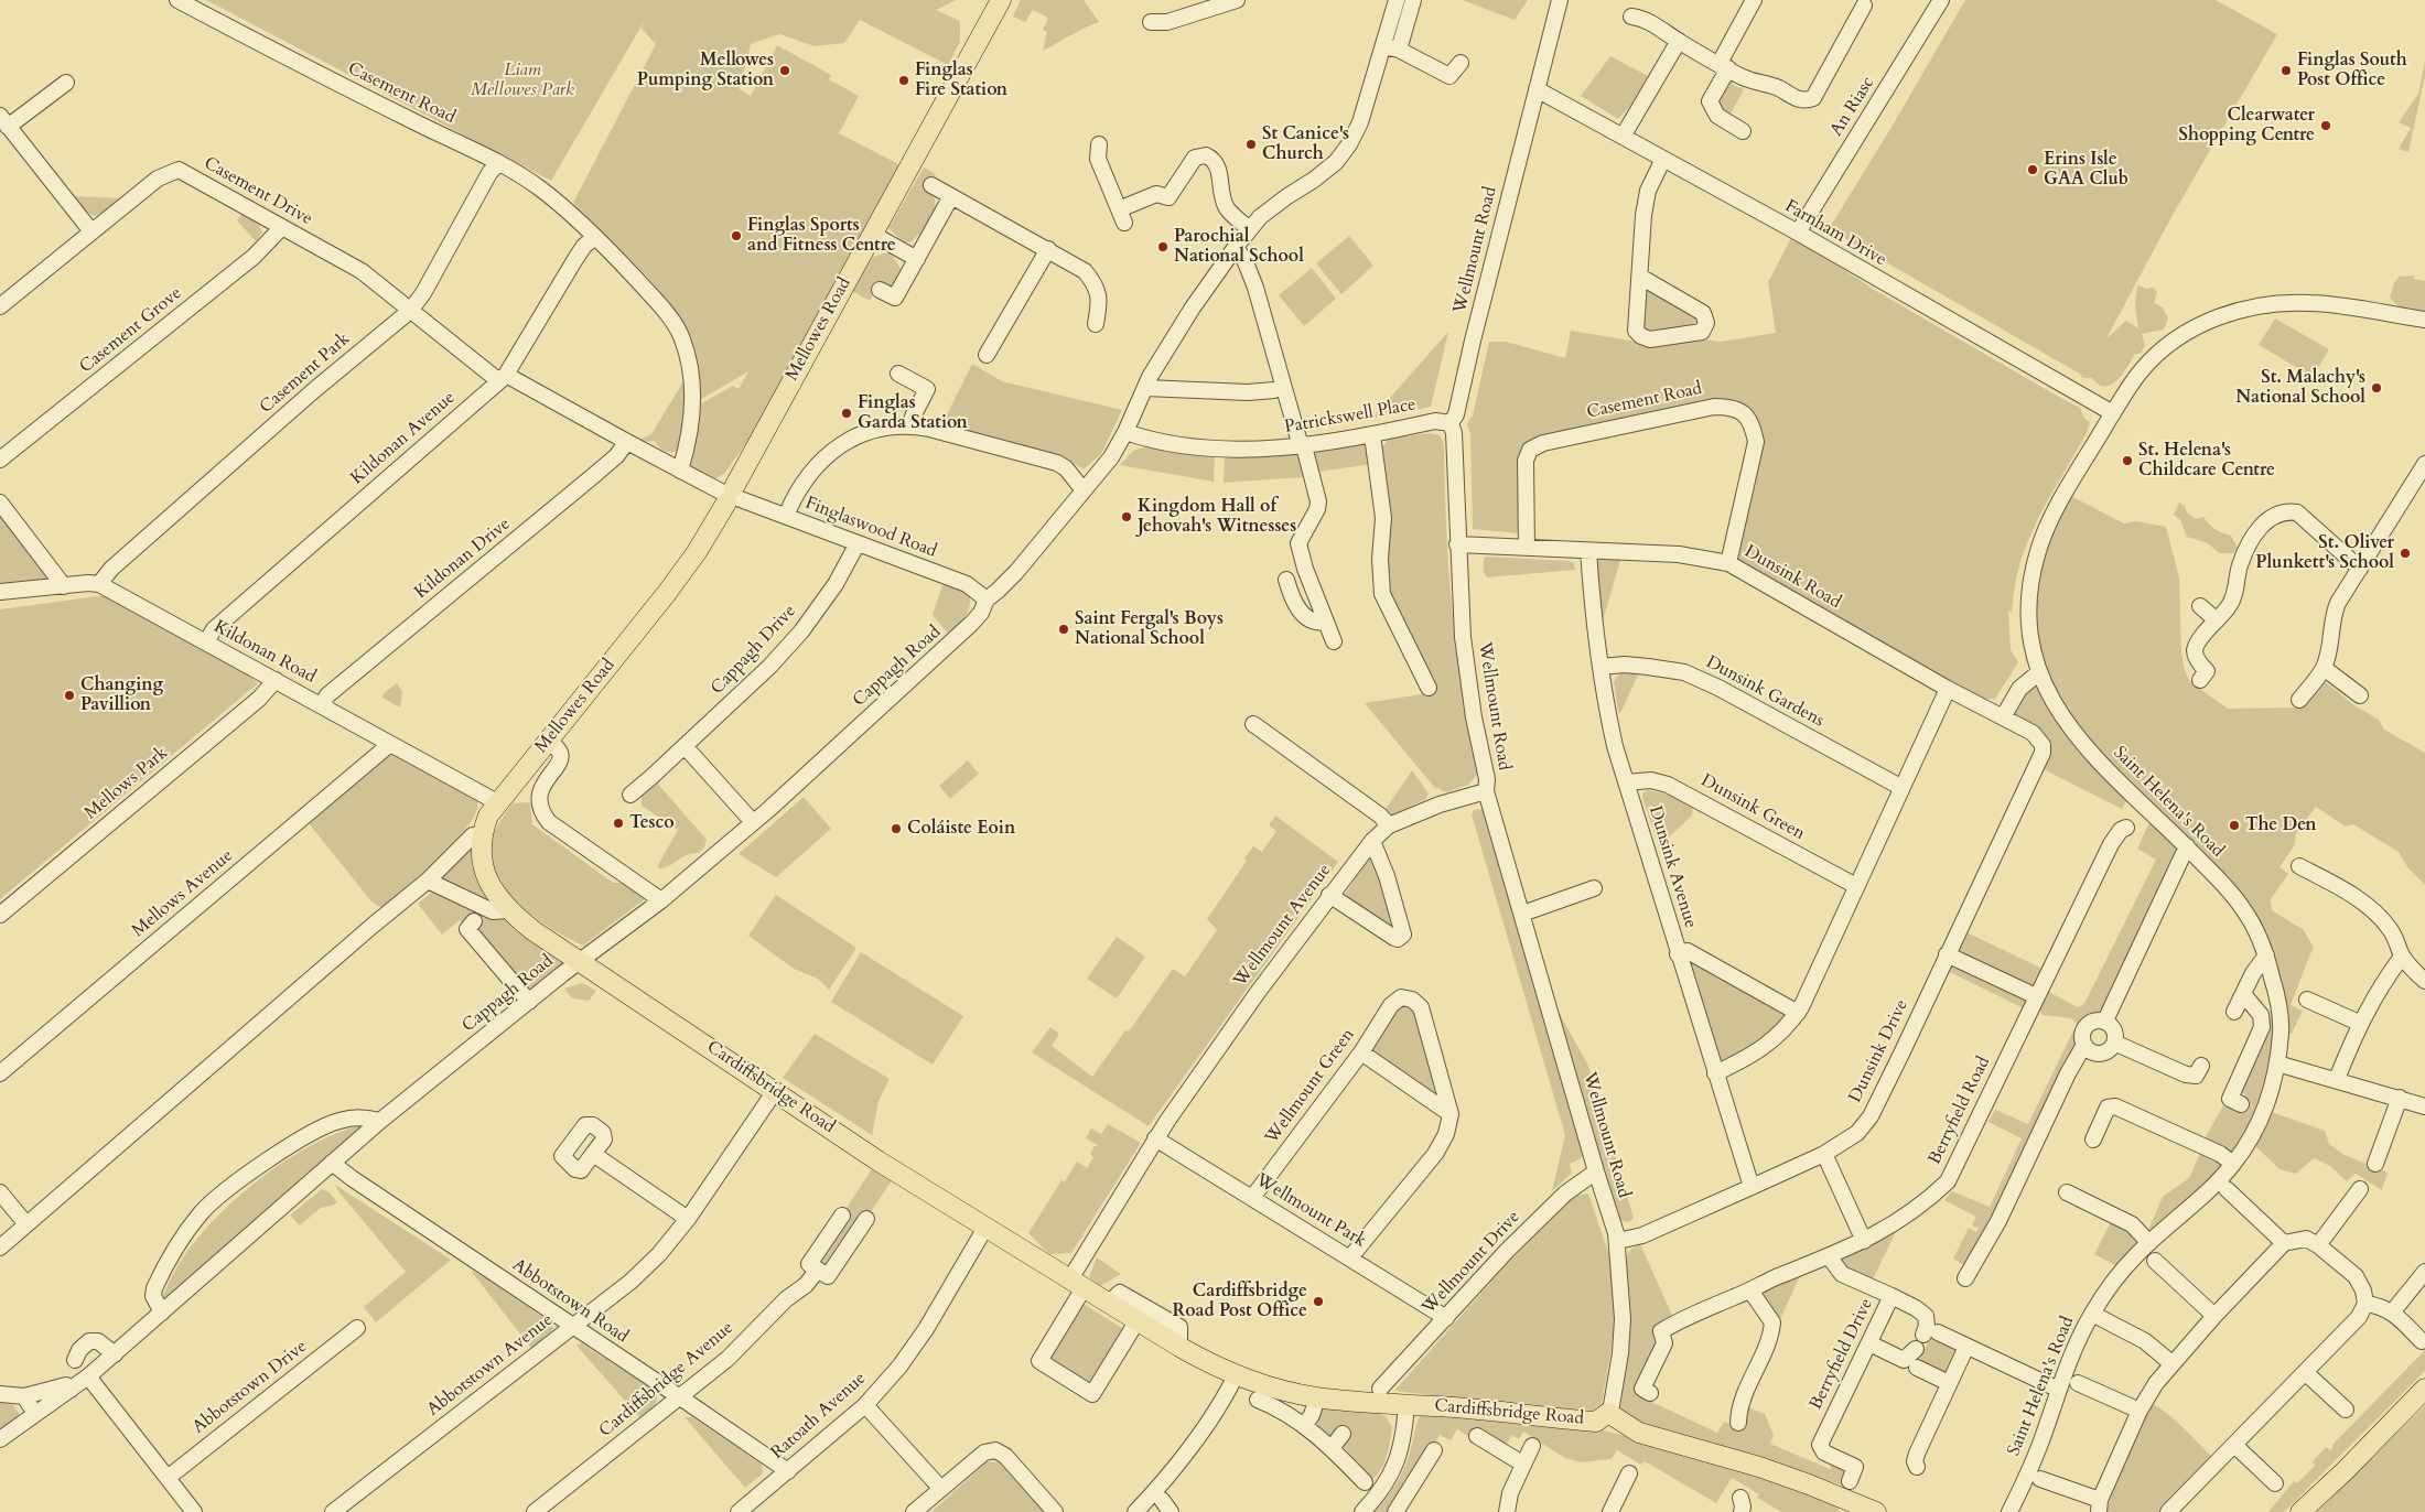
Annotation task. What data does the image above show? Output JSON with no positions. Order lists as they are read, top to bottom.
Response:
{
  "streets": {
    "main road": ["Mellowes Road", "Cardiffsbridge Road"],
    "street": [
      "Casement Road",
      "An Riasc",
      "Casement Drive",
      "Farnham Drive",
      "Wellmount Road",
      "Casement Grove",
      "Casement Park",
      "Patrickswell Place",
      "Kildonan Avenue",
      "Finglaswood Road",
      "Kildonan Drive",
      "Dunsink Road",
      "Cappagh Drive",
      "Kildonan Road",
      "Cappagh Road",
      "Dunsink Gardens",
      "Mellows Park",
      "Saint Helena's Road",
      "Dunsink Green",
      "Dunsink Avenue",
      "Mellows Avenue",
      "Wellmount Avenue",
      "Dunsink Drive",
      "Wellmount Green",
      "Berryfield Road",
      "Wellmount Park",
      "Wellmount Drive",
      "Abbotstown Road",
      "Berryfield Drive",
      "Abbotstown Avenue",
      "Cardiffsbridge Avenue",
      "Abbotstown Drive",
      "Ratoath Avenue"
    ]
  },
  "crossings": [
    ["Casement Road", "Casement Park"],
    ["Casement Road", "Kildonan Avenue"],
    ["Casement Road", "Finglaswood Road"],
    ["Casement Road", "Dunsink Road"],
    ["An Riasc", "Farnham Drive"],
    ["Casement Drive", "Casement Grove"],
    ["Casement Drive", "Casement Park"],
    ["Casement Drive", "Kildonan Avenue"],
    ["Casement Drive", "Finglaswood Road"],
    ["Farnham Drive", "Wellmount Road"],
    ["Farnham Drive", "Saint Helena's Road"],
    ["Wellmount Road", "Patrickswell Place"],
    ["Wellmount Road", "Dunsink Road"],
    ["Wellmount Road", "Wellmount Avenue"],
    ["Wellmount Road", "Dunsink Drive"],
    ["Wellmount Road", "Cardiffsbridge Road"],
    ["Wellmount Road", "Wellmount Drive"],
    ["Mellowes Road", "Finglaswood Road"],
    ["Mellowes Road", "Kildonan Road"],
    ["Mellowes Road", "Cardiffsbridge Road"],
    ["Casement Park", "Kildonan Road"],
    ["Patrickswell Place", "Cappagh Road"],
    ["Kildonan Avenue", "Finglaswood Road"],
    ["Kildonan Avenue", "Kildonan Road"],
    ["Finglaswood Road", "Kildonan Drive"],
    ["Finglaswood Road", "Cappagh Drive"],
    ["Finglaswood Road", "Cappagh Road"],
    ["Kildonan Drive", "Kildonan Road"],
    ["Dunsink Road", "Dunsink Avenue"],
    ["Dunsink Road", "Dunsink Drive"],
    ["Kildonan Road", "Mellows Park"],
    ["Kildonan Road", "Mellows Avenue"],
    ["Cappagh Road", "Cardiffsbridge Road"],
    ["Cappagh Road", "Abbotstown Road"],
    ["Dunsink Gardens", "Dunsink Avenue"],
    ["Dunsink Green", "Dunsink Avenue"],
    ["Dunsink Avenue", "Dunsink Drive"],
    ["Wellmount Avenue", "Cardiffsbridge Road"],
    ["Wellmount Avenue", "Wellmount Park"],
    ["Wellmount Green", "Wellmount Park"],
    ["Cardiffsbridge Road", "Abbotstown Avenue"],
    ["Cardiffsbridge Road", "Ratoath Avenue"],
    ["Berryfield Road", "Berryfield Drive"],
    ["Wellmount Park", "Wellmount Drive"],
    ["Abbotstown Road", "Abbotstown Avenue"],
    ["Abbotstown Road", "Cardiffsbridge Avenue"],
    ["Abbotstown Road", "Ratoath Avenue"]
  ],
  "parks": ["Liam Mellowes Park"],
  "places": [
    "Mellowes Pumping Station",
    "Finglas South Post Office",
    "Finglas Fire Station",
    "Clearwater Shopping Centre",
    "St Canice's Church",
    "Erins Isle GAA Club",
    "Finglas Sports and Fitness Centre",
    "Parochial National School",
    "St. Malachy's National School",
    "Finglas Garda Station",
    "St. Helena's Childcare Centre",
    "Kingdom Hall of Jehovah's Witnesses",
    "St. Oliver Plunkett's School",
    "Saint Fergal's Boys National School",
    "Changing Pavillion",
    "Tesco",
    "The Den",
    "Coláiste Eoin",
    "Cardiffsbridge Road Post Office"
  ]
}
